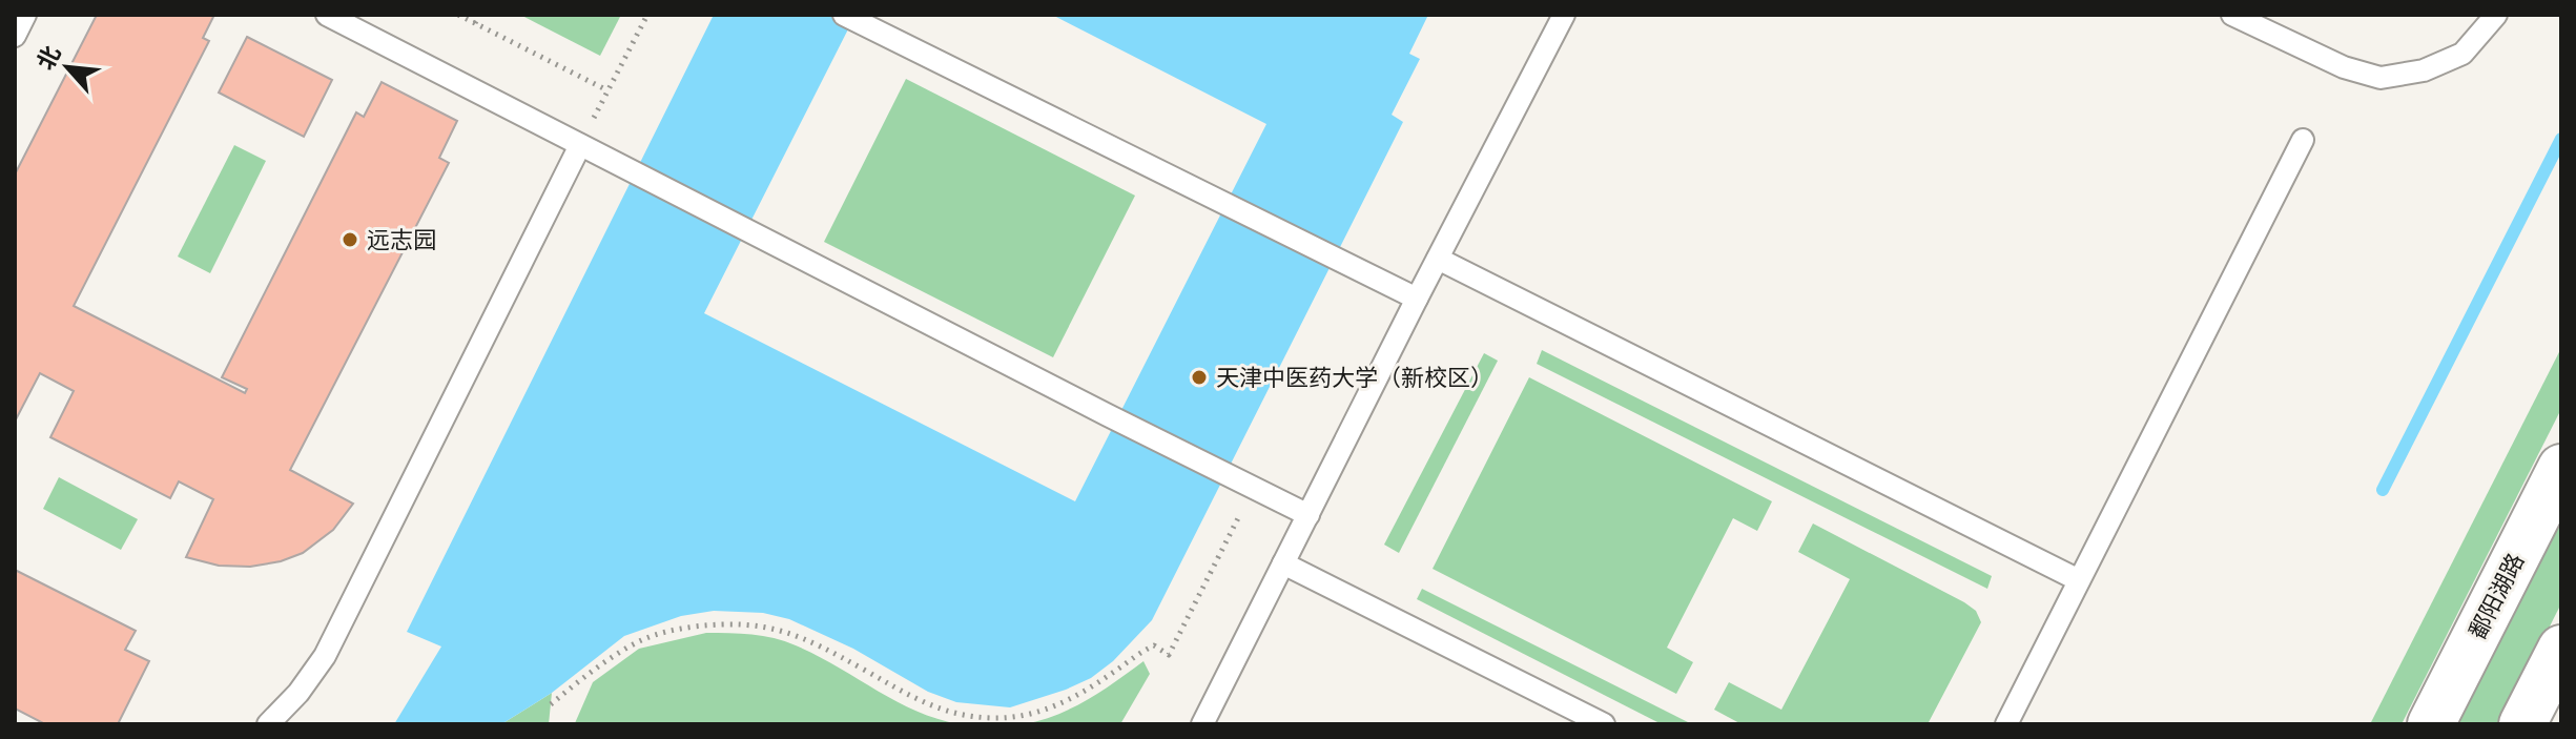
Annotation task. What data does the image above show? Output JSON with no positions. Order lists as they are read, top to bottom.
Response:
{
  "streets": {
    "main road": ["鄱阳湖路"]
  },
  "places": ["远志园", "天津中医药大学（新校区）"],
  "north": "top left"
}
